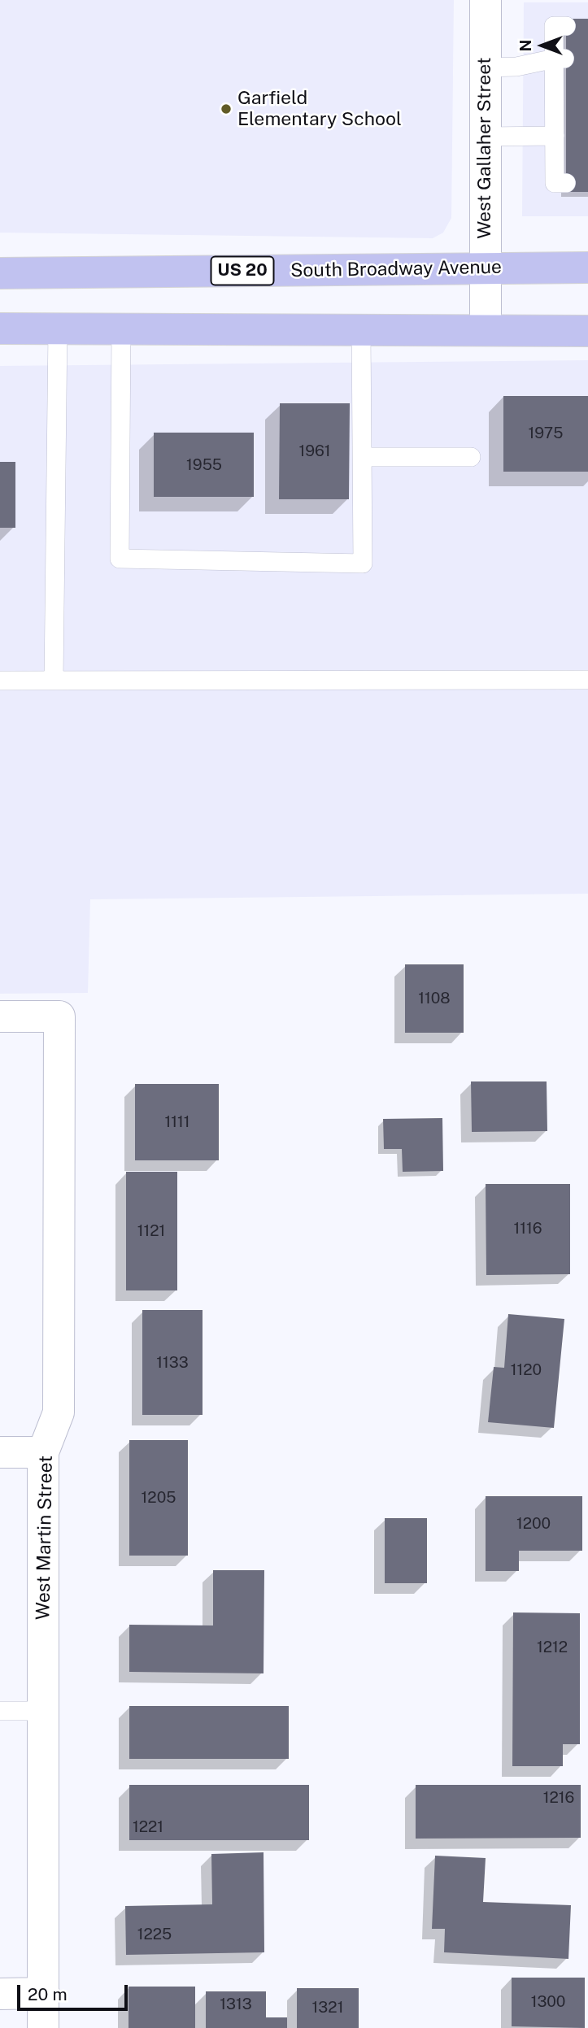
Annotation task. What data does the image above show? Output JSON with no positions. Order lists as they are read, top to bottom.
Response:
{
  "streets": {
    "main road": ["South Broadway Avenue", "US 20"],
    "street": ["West Gallaher Street", "West Martin Street"]
  },
  "crossings": [
    ["West Gallaher Street", "South Broadway Avenue"]
  ],
  "places": ["Garfield Elementary School"],
  "house_numbers": [
    "1975",
    "1961",
    "1955",
    "1108",
    "1111",
    "1116",
    "1121",
    "1133",
    "1120",
    "1205",
    "1200",
    "1212",
    "1216",
    "1221",
    "1225",
    "1300",
    "1313",
    "1321"
  ],
  "scale_bar": "20 m",
  "north": "left"
}
